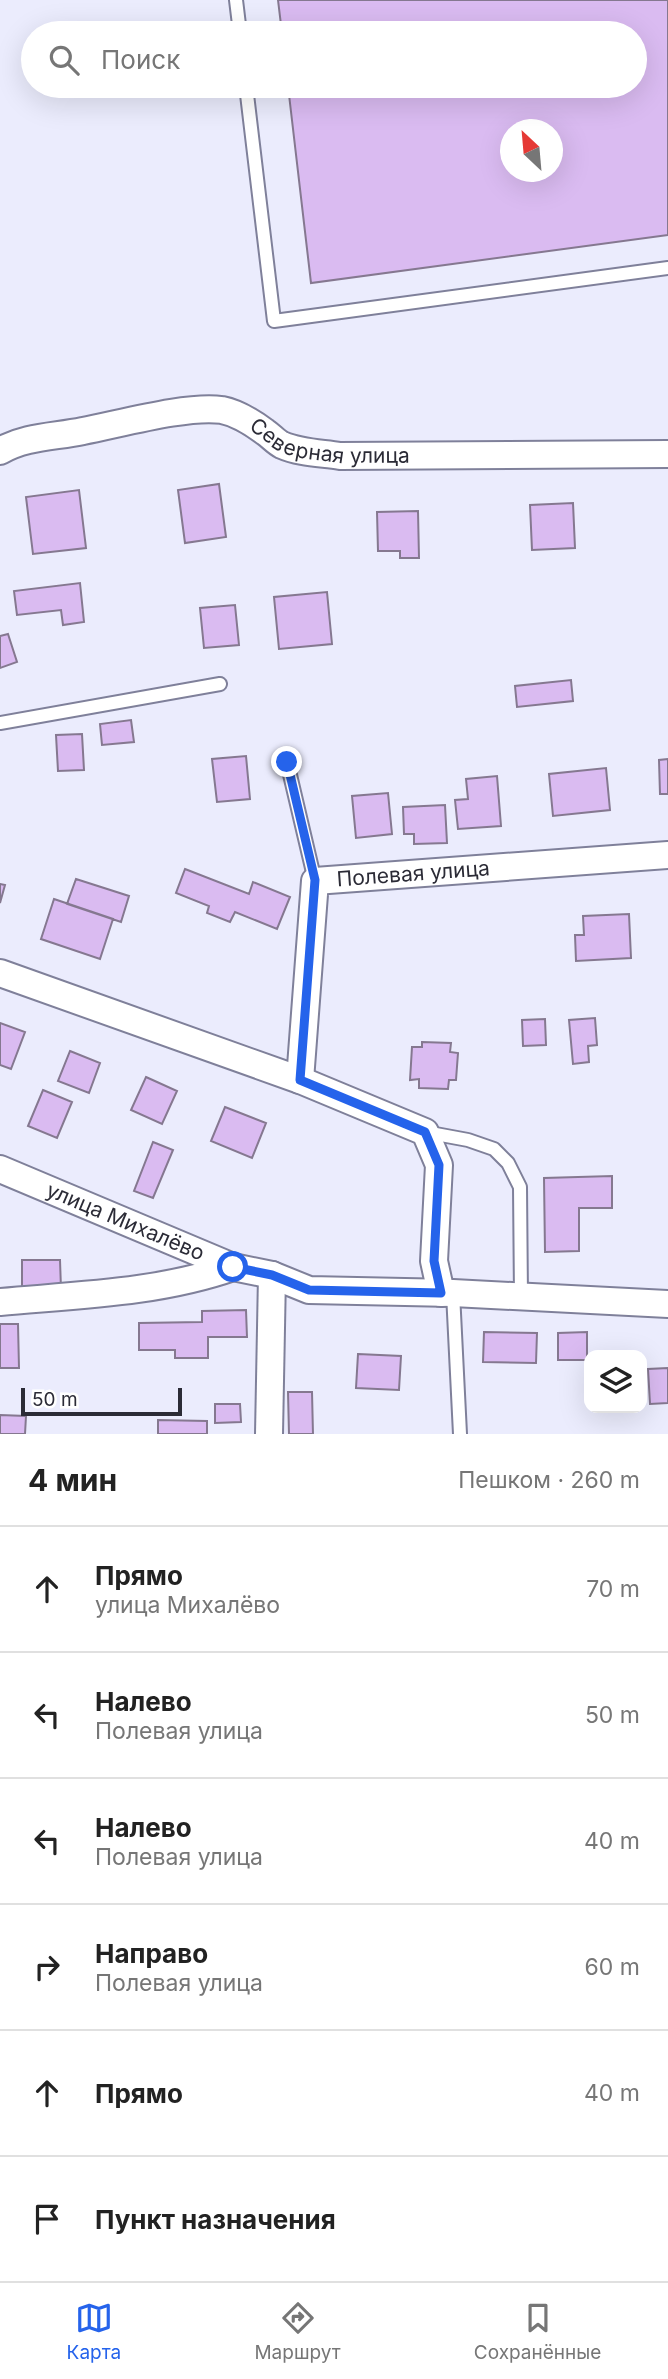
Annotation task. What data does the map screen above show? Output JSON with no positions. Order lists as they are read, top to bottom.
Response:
{
  "streets": {
    "street": ["Северная улица", "Полевая улица", "улица Михалёво"]
  },
  "scale_bar": "50 m",
  "north": "top left",
  "page": {
    "search": "Поиск",
    "scale": "50 m",
    "heading": ["4 мин", "Пешком · 260 m"],
    "list": [
      ["Прямо", "улица Михалёво", "70 m"],
      ["Налево", "Полевая улица", "50 m"],
      ["Налево", "Полевая улица", "40 m"],
      ["Направо", "Полевая улица", "60 m"],
      ["Прямо", "40 m"],
      "Пункт назначения"
    ],
    "nav": ["Карта", "Маршрут", "Сохранённые"]
  }
}
